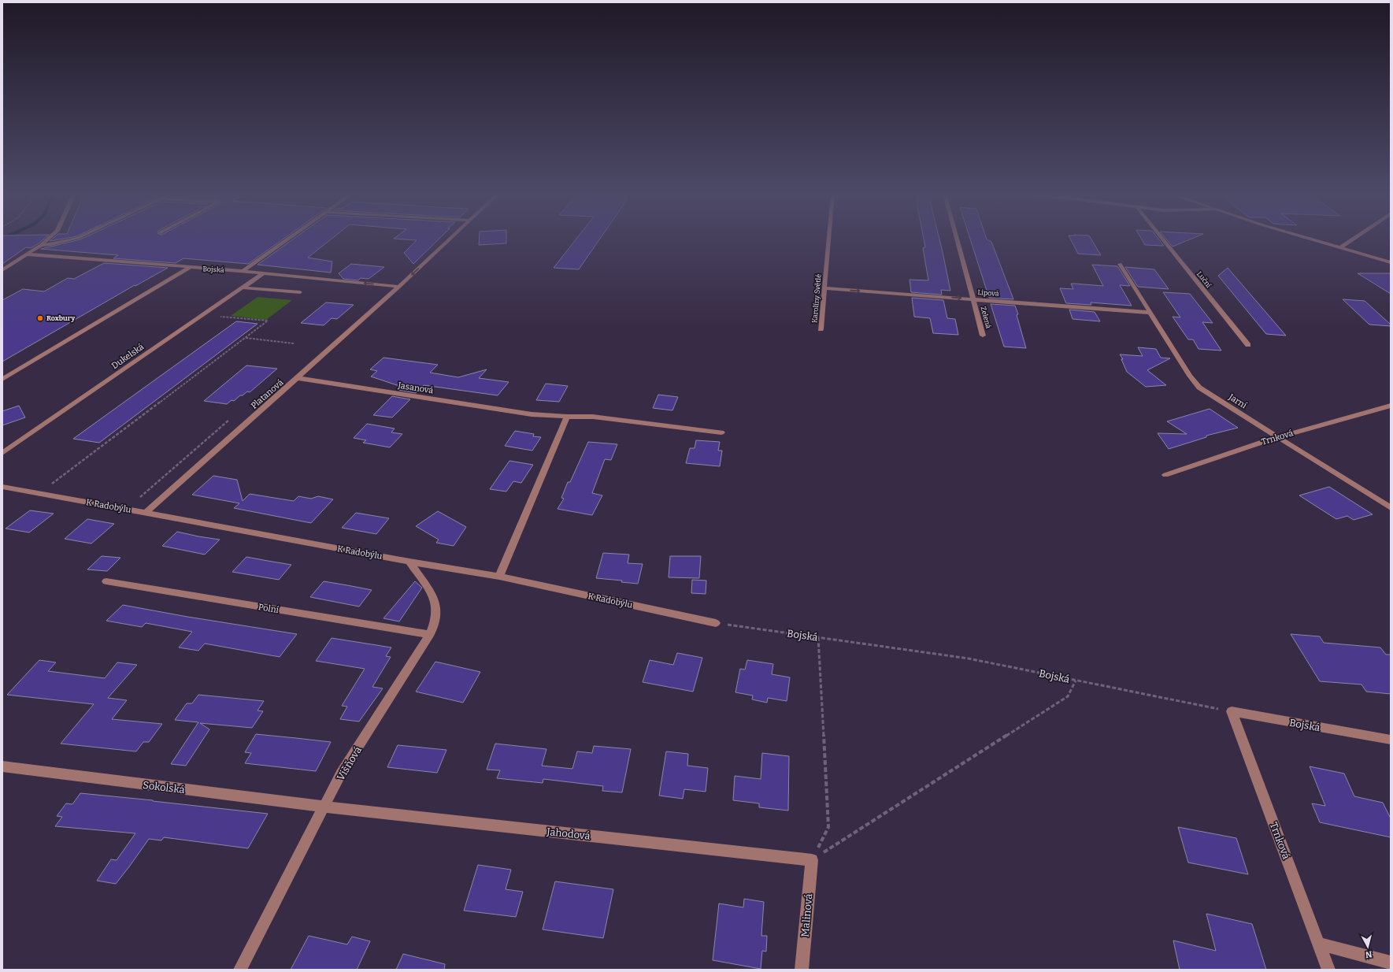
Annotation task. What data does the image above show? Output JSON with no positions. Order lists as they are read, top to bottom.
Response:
{
  "streets": {
    "street": [
      "Bojská",
      "Luční",
      "Lipová",
      "Karolíny Světlé",
      "Zelená",
      "Dukelská",
      "Jasanová",
      "Platanová",
      "Jarní",
      "Trnková",
      "K Radobýlu",
      "Polní",
      "Višňová",
      "Sokolská",
      "Jahodová",
      "Malinová"
    ]
  },
  "crossings": [
    ["Bojská", "Dukelská"],
    ["Bojská", "Platanová"],
    ["Bojská", "Trnková"],
    ["Bojská", "K Radobýlu"],
    ["Lipová", "Karolíny Světlé"],
    ["Lipová", "Zelená"],
    ["Lipová", "Jarní"],
    ["Jasanová", "Platanová"],
    ["Platanová", "K Radobýlu"],
    ["Jarní", "Trnková"],
    ["K Radobýlu", "Višňová"],
    ["Polní", "Višňová"],
    ["Višňová", "Sokolská"],
    ["Višňová", "Jahodová"],
    ["Sokolská", "Jahodová"],
    ["Jahodová", "Malinová"]
  ],
  "one_way": ["Lipová"],
  "places": ["Roxbury"],
  "north": "bottom"
}
